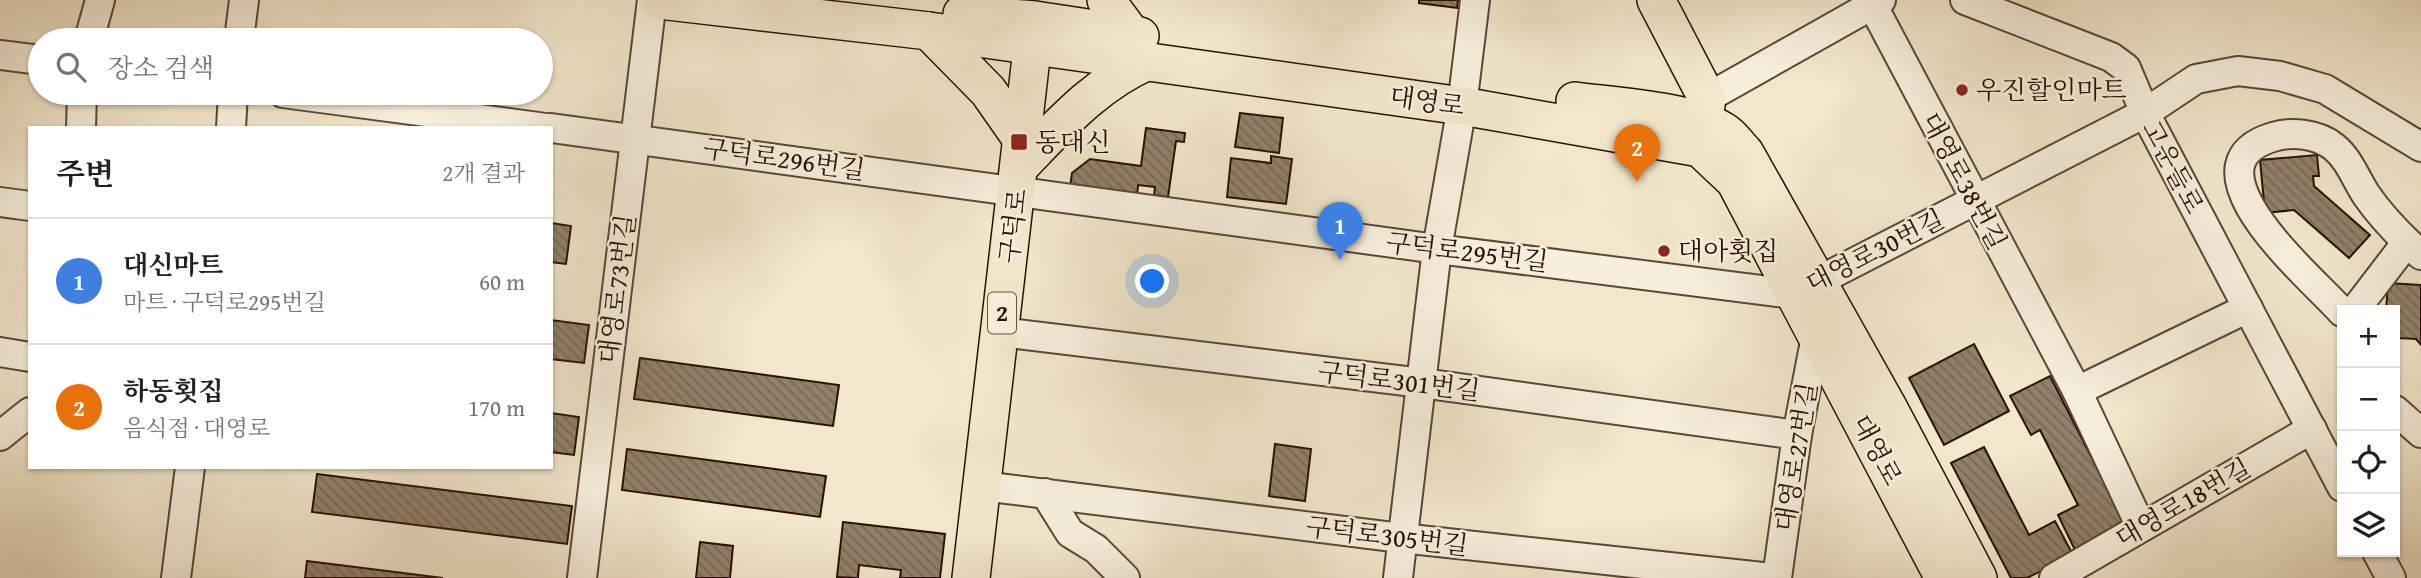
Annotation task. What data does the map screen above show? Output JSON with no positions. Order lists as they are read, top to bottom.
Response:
{
  "streets": {
    "main road": ["대영로", "구덕로", "2"],
    "street": [
      "구덕로296번길",
      "고운들로",
      "대영로38번길",
      "대영로30번길",
      "구덕로295번길",
      "대영로73번길",
      "구덕로301번길",
      "대영로27번길",
      "대영로18번길",
      "구덕로305번길"
    ]
  },
  "crossings": [
    ["대영로", "대영로38번길"],
    ["대영로", "구덕로"],
    ["대영로", "대영로30번길"],
    ["대영로", "구덕로295번길"],
    ["대영로", "대영로27번길"],
    ["구덕로296번길", "구덕로"],
    ["구덕로296번길", "구덕로295번길"],
    ["구덕로296번길", "대영로73번길"],
    ["고운들로", "대영로30번길"],
    ["고운들로", "대영로18번길"],
    ["대영로38번길", "대영로30번길"],
    ["대영로38번길", "대영로18번길"],
    ["구덕로", "구덕로295번길"],
    ["구덕로", "구덕로301번길"],
    ["구덕로", "구덕로305번길"],
    ["대영로30번길", "구덕로295번길"],
    ["구덕로301번길", "대영로27번길"]
  ],
  "places": {
    "other": ["우진할인마트", "대아횟집"],
    "transit": ["동대신"]
  },
  "page": {
    "search": "장소 검색",
    "pins": ["2", "1"],
    "heading": ["주변", "2개 결과"],
    "list": [
      {
        "mark": "1",
        "name": "대신마트",
        "note": "마트 · 구덕로295번길",
        "value": "60 m"
      },
      {
        "mark": "2",
        "name": "하동횟집",
        "note": "음식점 · 대영로",
        "value": "170 m"
      }
    ],
    "map_buttons": ["+", "−"]
  }
}
